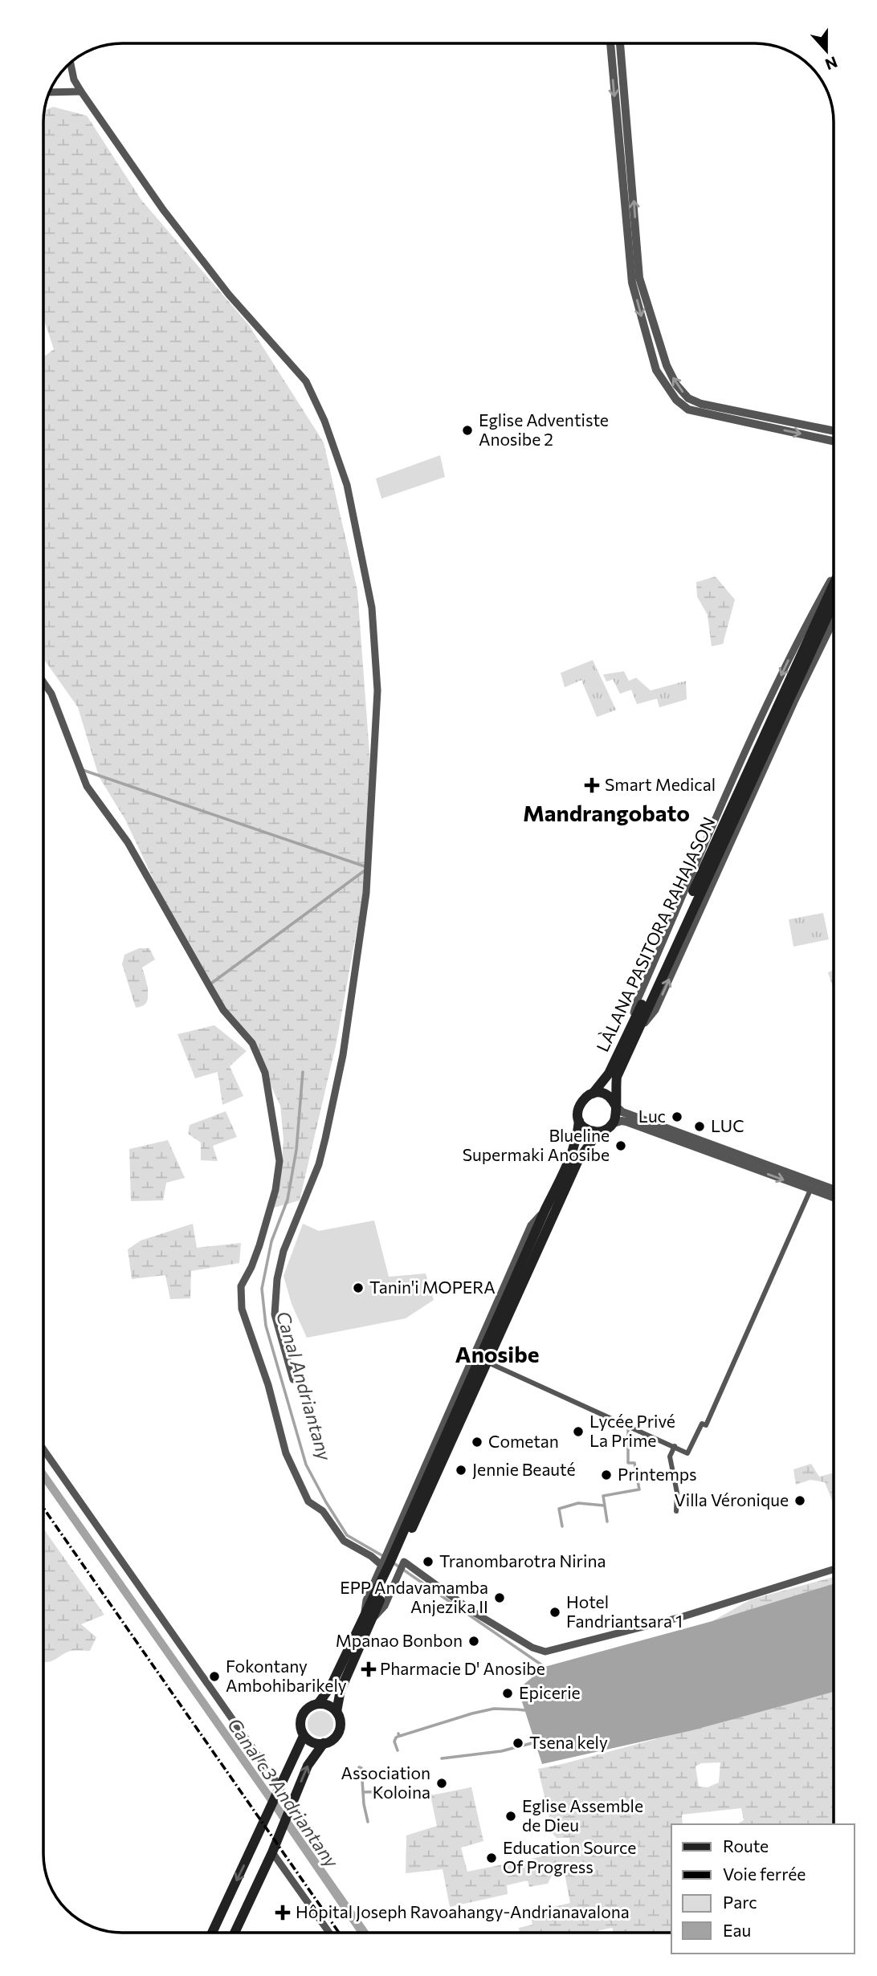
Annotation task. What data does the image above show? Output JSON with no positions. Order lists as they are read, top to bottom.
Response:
{
  "streets": {
    "main road": ["LÀLANA PASITORA RAHAJASON"]
  },
  "districts": ["Mandrangobato", "Anosibe"],
  "water": ["Canal Andriantany", "Canal c3 Andriantany"],
  "places": {
    "other": [
      "Eglise Adventiste Anosibe 2",
      "Luc",
      "LUC",
      "Blueline Supermaki Anosibe",
      "Tanin'i MOPERA",
      "Lycée Privé La Prime",
      "Cometan",
      "Jennie Beauté",
      "Printemps",
      "Villa Véronique",
      "Tranombarotra Nirina",
      "EPP Andavamamba Anjezika II",
      "Hotel Fandriantsara 1",
      "Mpanao Bonbon",
      "Fokontany Ambohibarikely",
      "Epicerie",
      "Tsena kely",
      "Association Koloina",
      "Eglise Assemble de Dieu",
      "Education Source Of Progress"
    ],
    "health": ["Smart Medical", "Pharmacie D' Anosibe", "Hôpital Joseph Ravoahangy-Andrianavalona"]
  },
  "legend": [
    "Route",
    "Voie ferrée",
    "Parc",
    "Eau"
  ],
  "north": "bottom"
}
